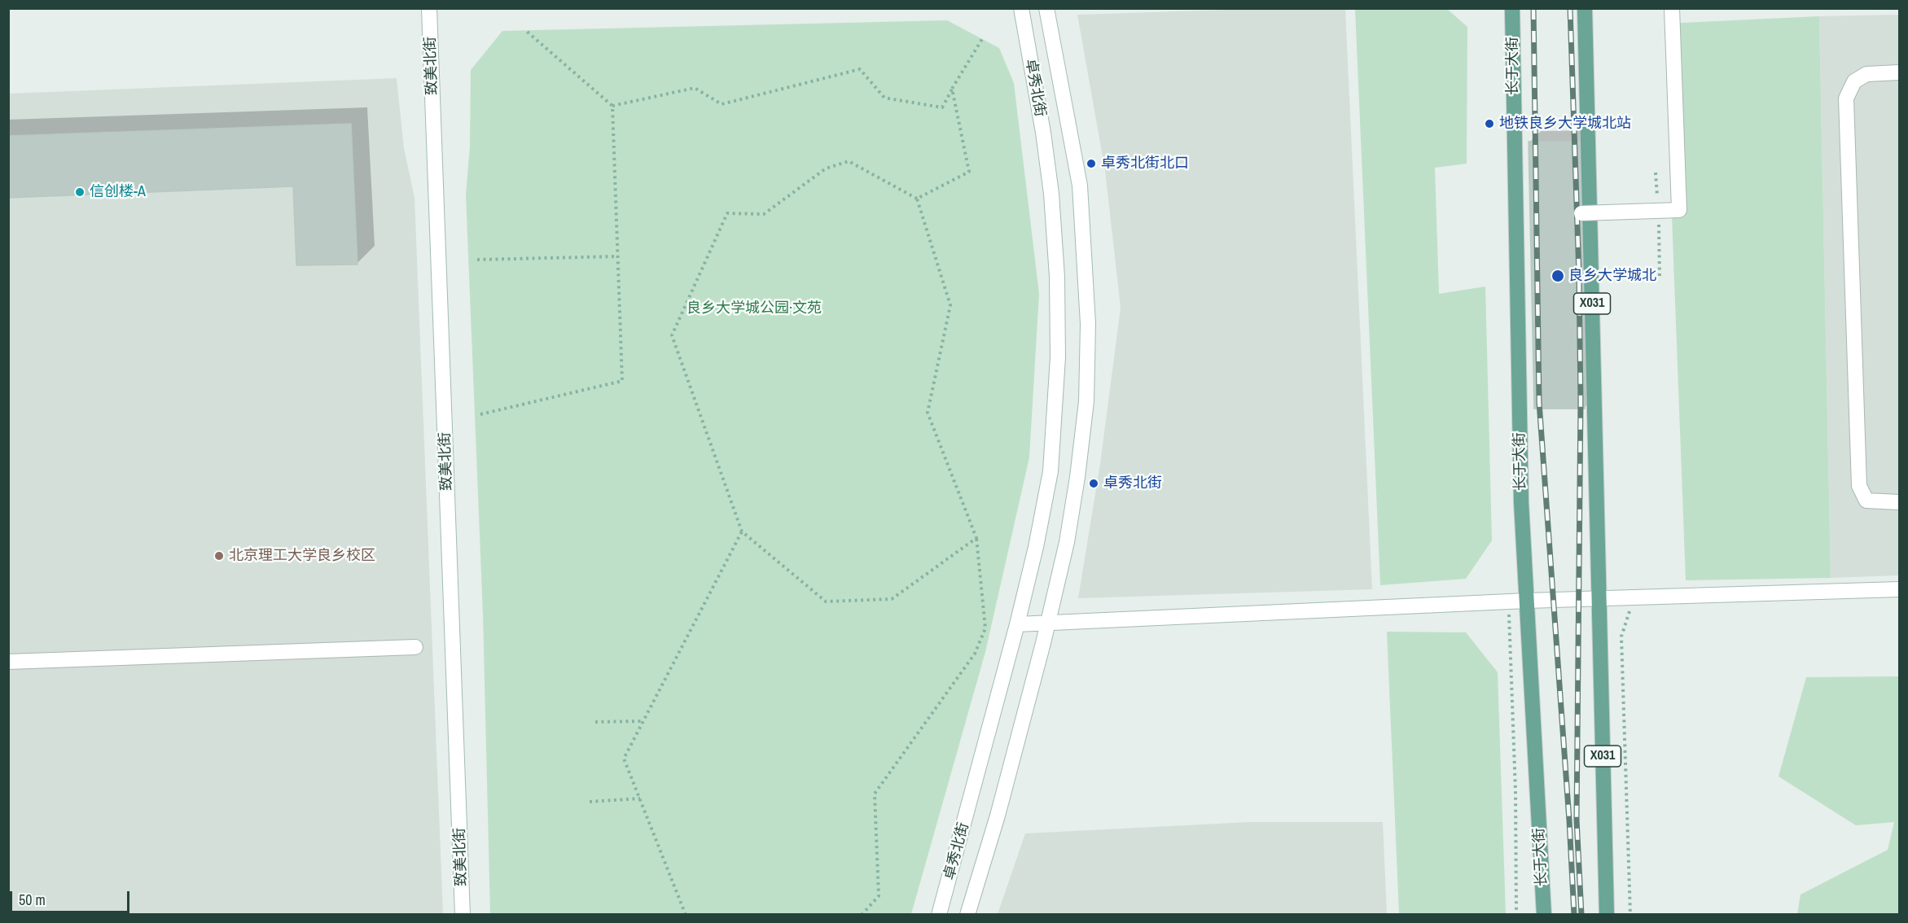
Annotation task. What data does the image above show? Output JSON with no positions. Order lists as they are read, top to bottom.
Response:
{
  "streets": {
    "main road": ["长于大街", "X031"],
    "street": ["致美北街", "卓秀北街"]
  },
  "parks": ["良乡大学城公园·文苑"],
  "places": [
    "地铁良乡大学城北站",
    "卓秀北街北口",
    "信创楼-A",
    "良乡大学城北",
    "卓秀北街",
    "北京理工大学良乡校区"
  ],
  "scale_bar": "50 m"
}
